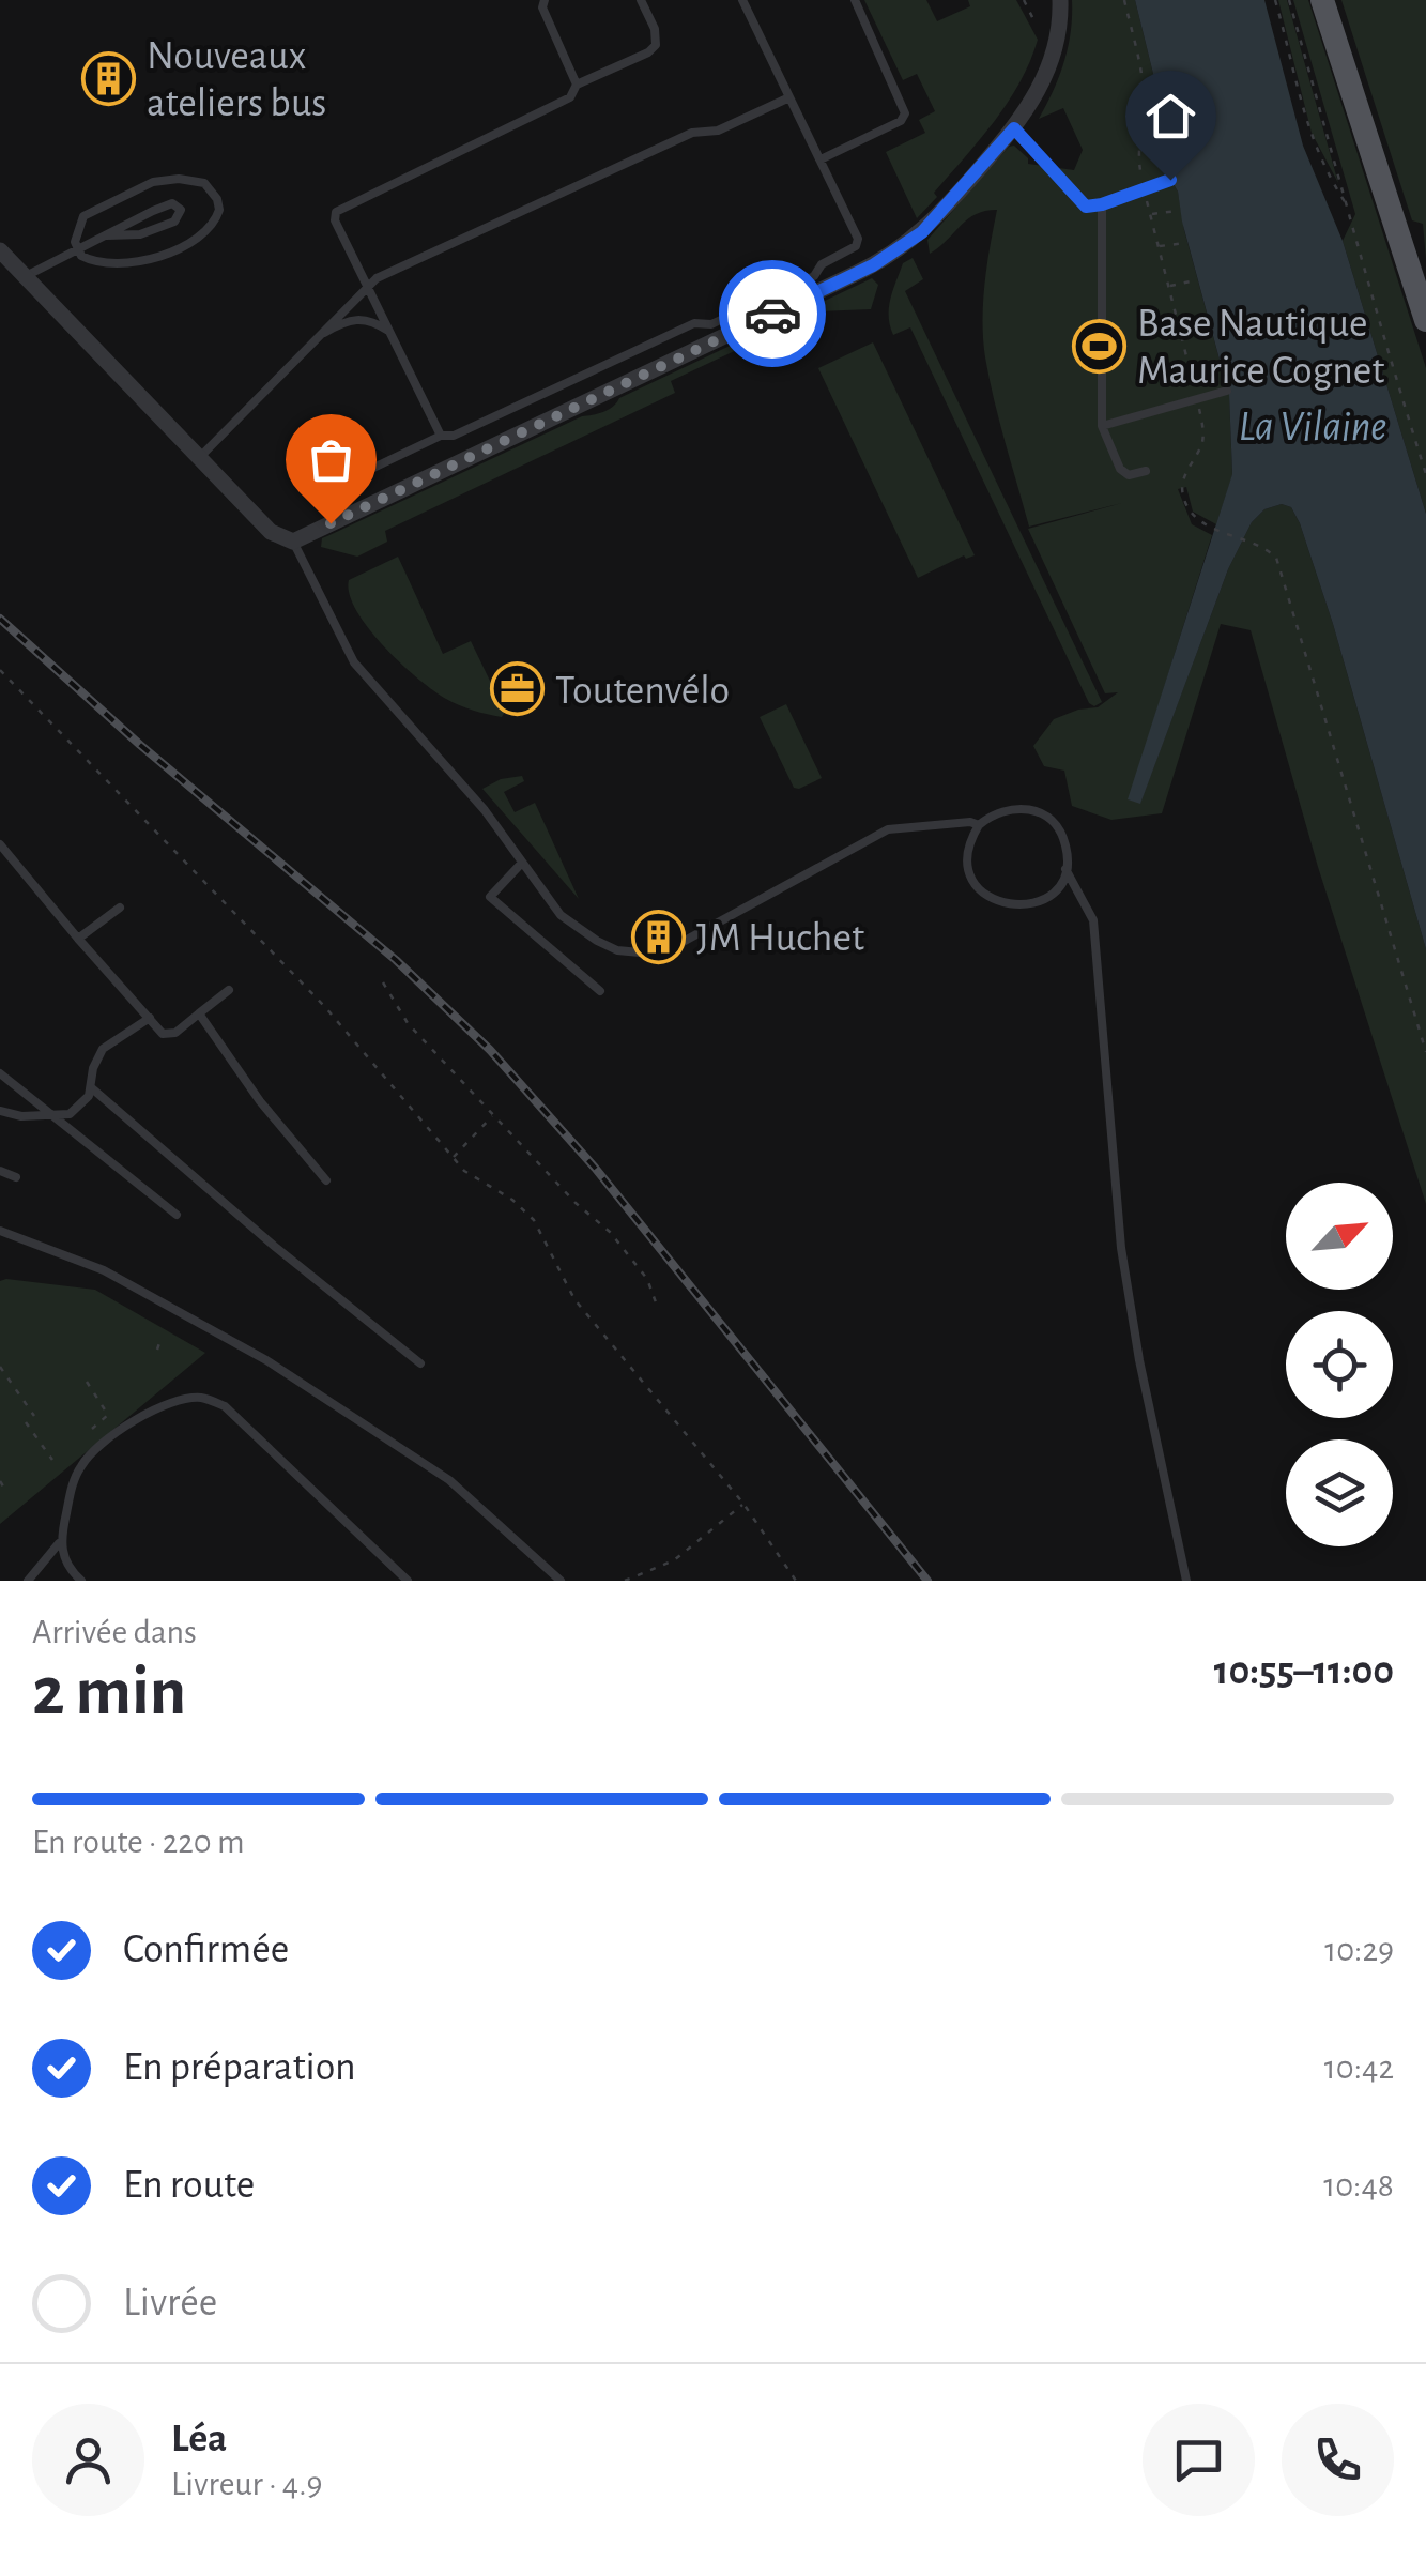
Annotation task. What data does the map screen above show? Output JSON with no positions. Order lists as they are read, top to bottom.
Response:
{
  "water": ["La Vilaine"],
  "places": {
    "building": ["Nouveaux ateliers bus", "JM Huchet"],
    "sports": ["Base Nautique Maurice Cognet"],
    "office": ["Toutenvélo"]
  },
  "north": "top right",
  "page": {
    "heading": ["2 min", "Arrivée dans", "10:55–11:00"],
    "panel": ["Léa", "Livreur · 4.9"],
    "bar": "En route · 220 m",
    "list": [
      ["Confirmée", "10:29"],
      ["En préparation", "10:42"],
      ["En route", "10:48"],
      "Livrée"
    ]
  }
}
